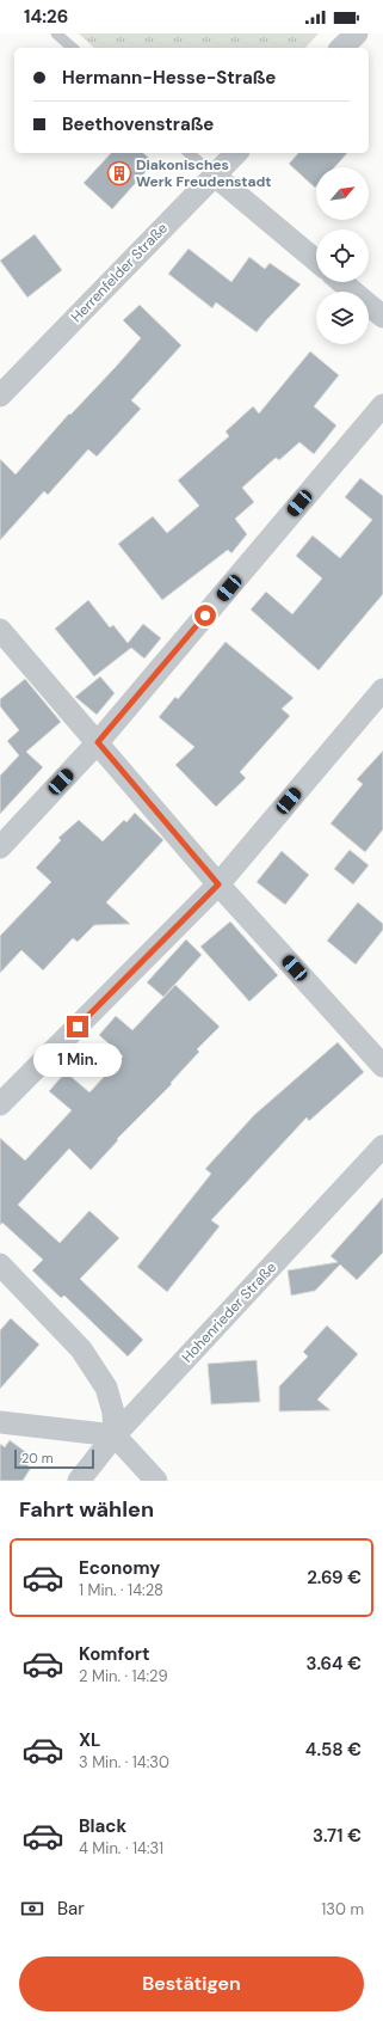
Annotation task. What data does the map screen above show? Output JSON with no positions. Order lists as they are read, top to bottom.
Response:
{
  "streets": {
    "street": ["Herrenfelder Straße", "Hohenrieder Straße"]
  },
  "places": {
    "building": ["Diakonisches Werk Freudenstadt"]
  },
  "scale_bar": "20 m",
  "north": "top right",
  "page": {
    "status": "14:26",
    "banner": ["Hermann-Hesse-Straße", "Beethovenstraße"],
    "bubble": "1 Min.",
    "scale": "20 m",
    "heading": "Fahrt wählen",
    "list": [
      {
        "name": "Economy",
        "note": "1 Min. · 14:28",
        "value": "2.69 €"
      },
      {
        "name": "Komfort",
        "note": "2 Min. · 14:29",
        "value": "3.64 €"
      },
      {
        "name": "XL",
        "note": "3 Min. · 14:30",
        "value": "4.58 €"
      },
      {
        "name": "Black",
        "note": "4 Min. · 14:31",
        "value": "3.71 €"
      }
    ],
    "pay": ["Bar", "130 m"],
    "buttons": "Bestätigen"
  }
}
